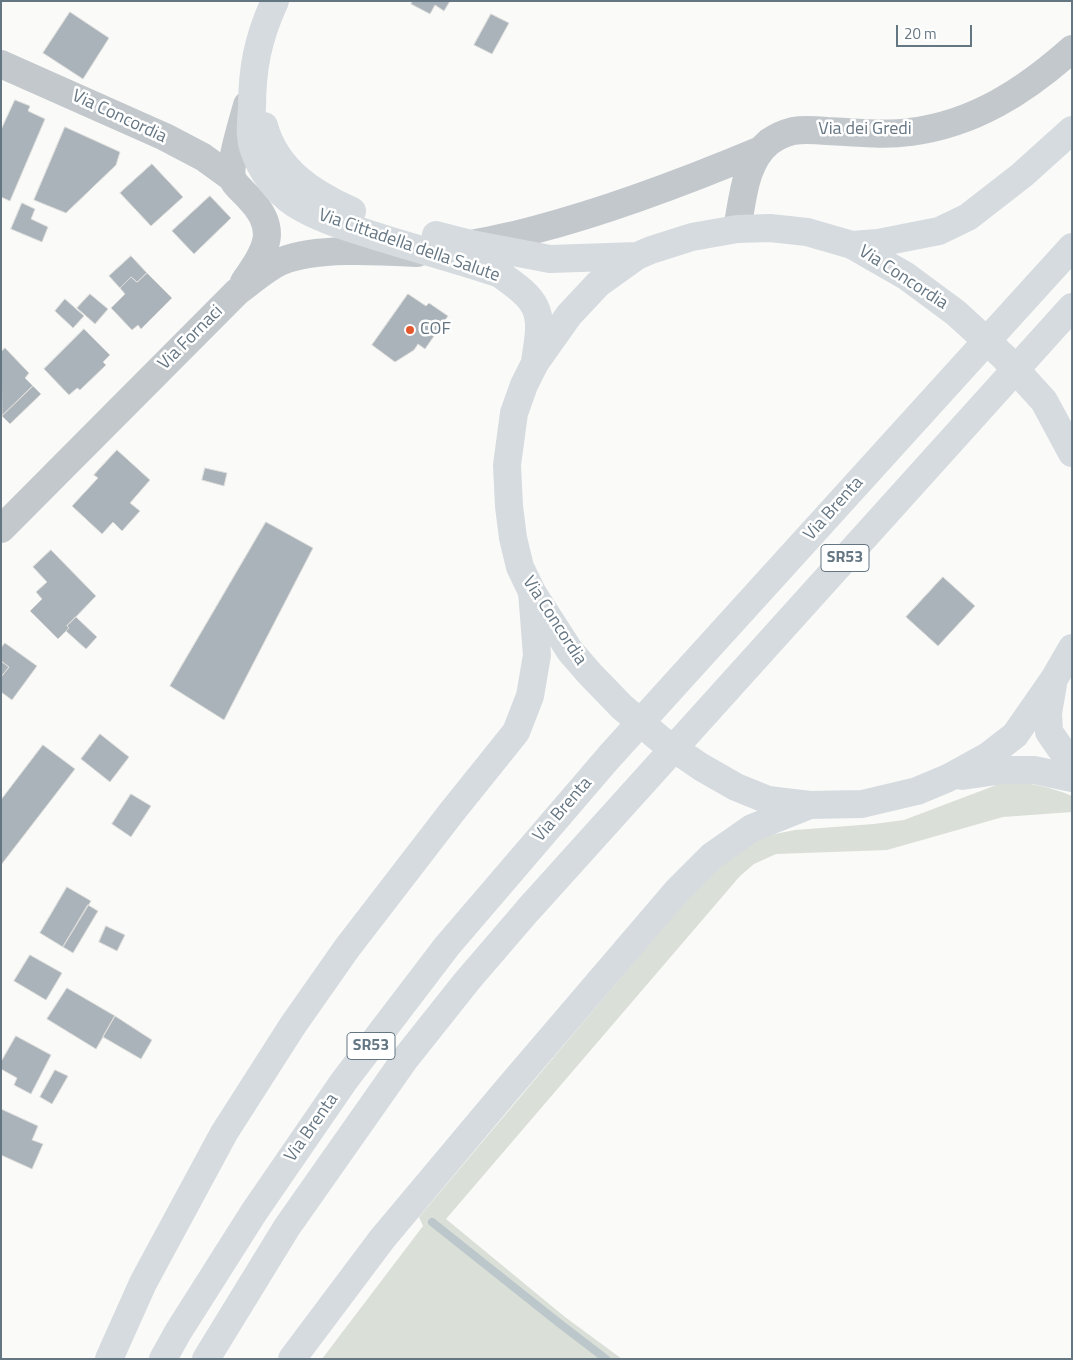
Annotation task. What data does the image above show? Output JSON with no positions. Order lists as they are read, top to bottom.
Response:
{
  "streets": {
    "main road": [
      "Via Concordia",
      "Via Cittadella della Salute",
      "Via Brenta",
      "SR53"
    ],
    "street": ["Via dei Gredi", "Via Fornaci"]
  },
  "crossings": [
    ["Via Concordia", "Via dei Gredi"],
    ["Via Concordia", "Via Cittadella della Salute"],
    ["Via Concordia", "Via Fornaci"],
    ["Via dei Gredi", "Via Cittadella della Salute"],
    ["Via Cittadella della Salute", "Via Fornaci"]
  ],
  "places": ["COF"],
  "scale_bar": "20 m"
}
